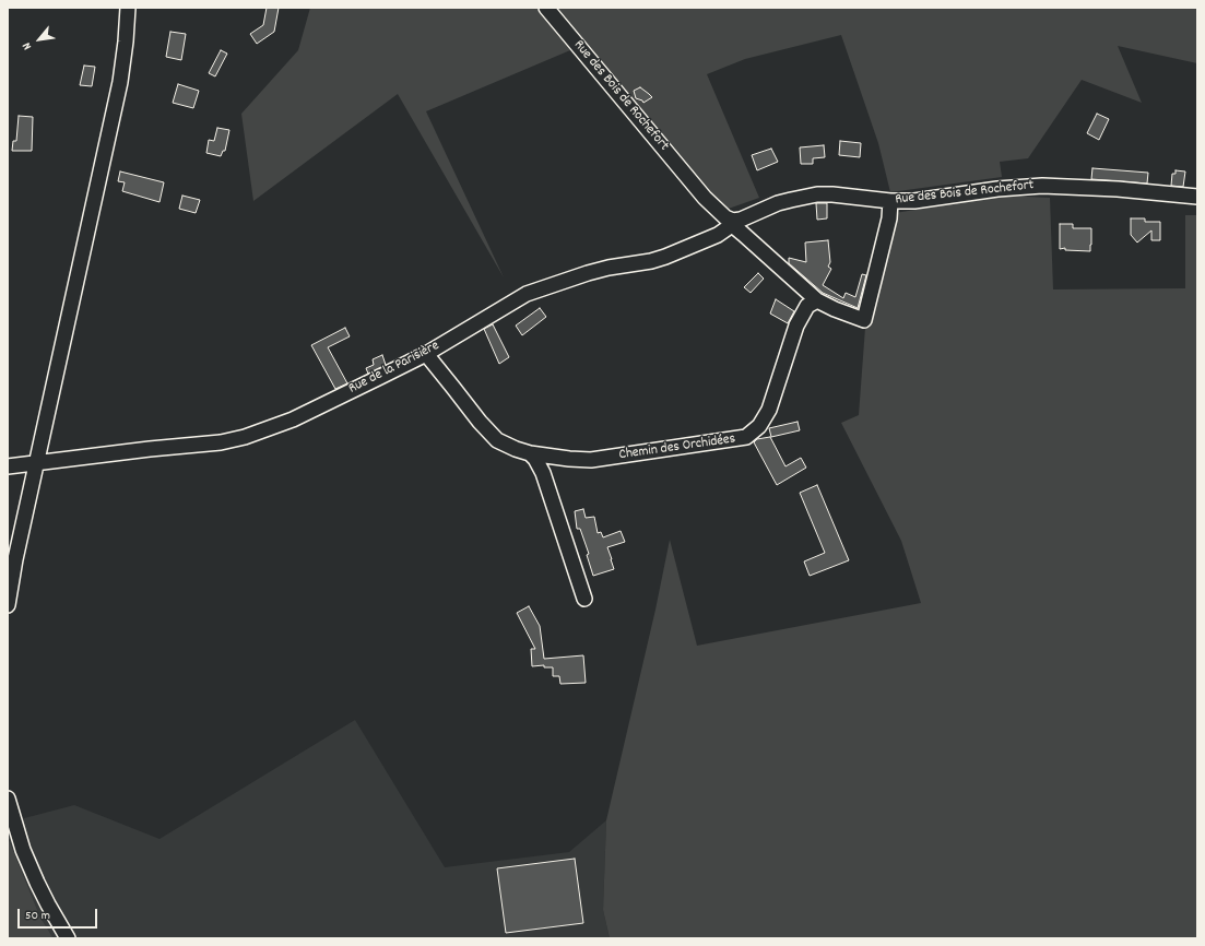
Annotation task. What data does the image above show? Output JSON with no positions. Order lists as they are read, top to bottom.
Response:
{
  "streets": {
    "street": ["Rue des Bois de Rochefort", "Rue de la Parisière", "Chemin des Orchidées"]
  },
  "crossings": [
    ["Rue des Bois de Rochefort", "Rue de la Parisière"],
    ["Rue de la Parisière", "Chemin des Orchidées"]
  ],
  "scale_bar": "50 m",
  "north": "bottom left"
}
